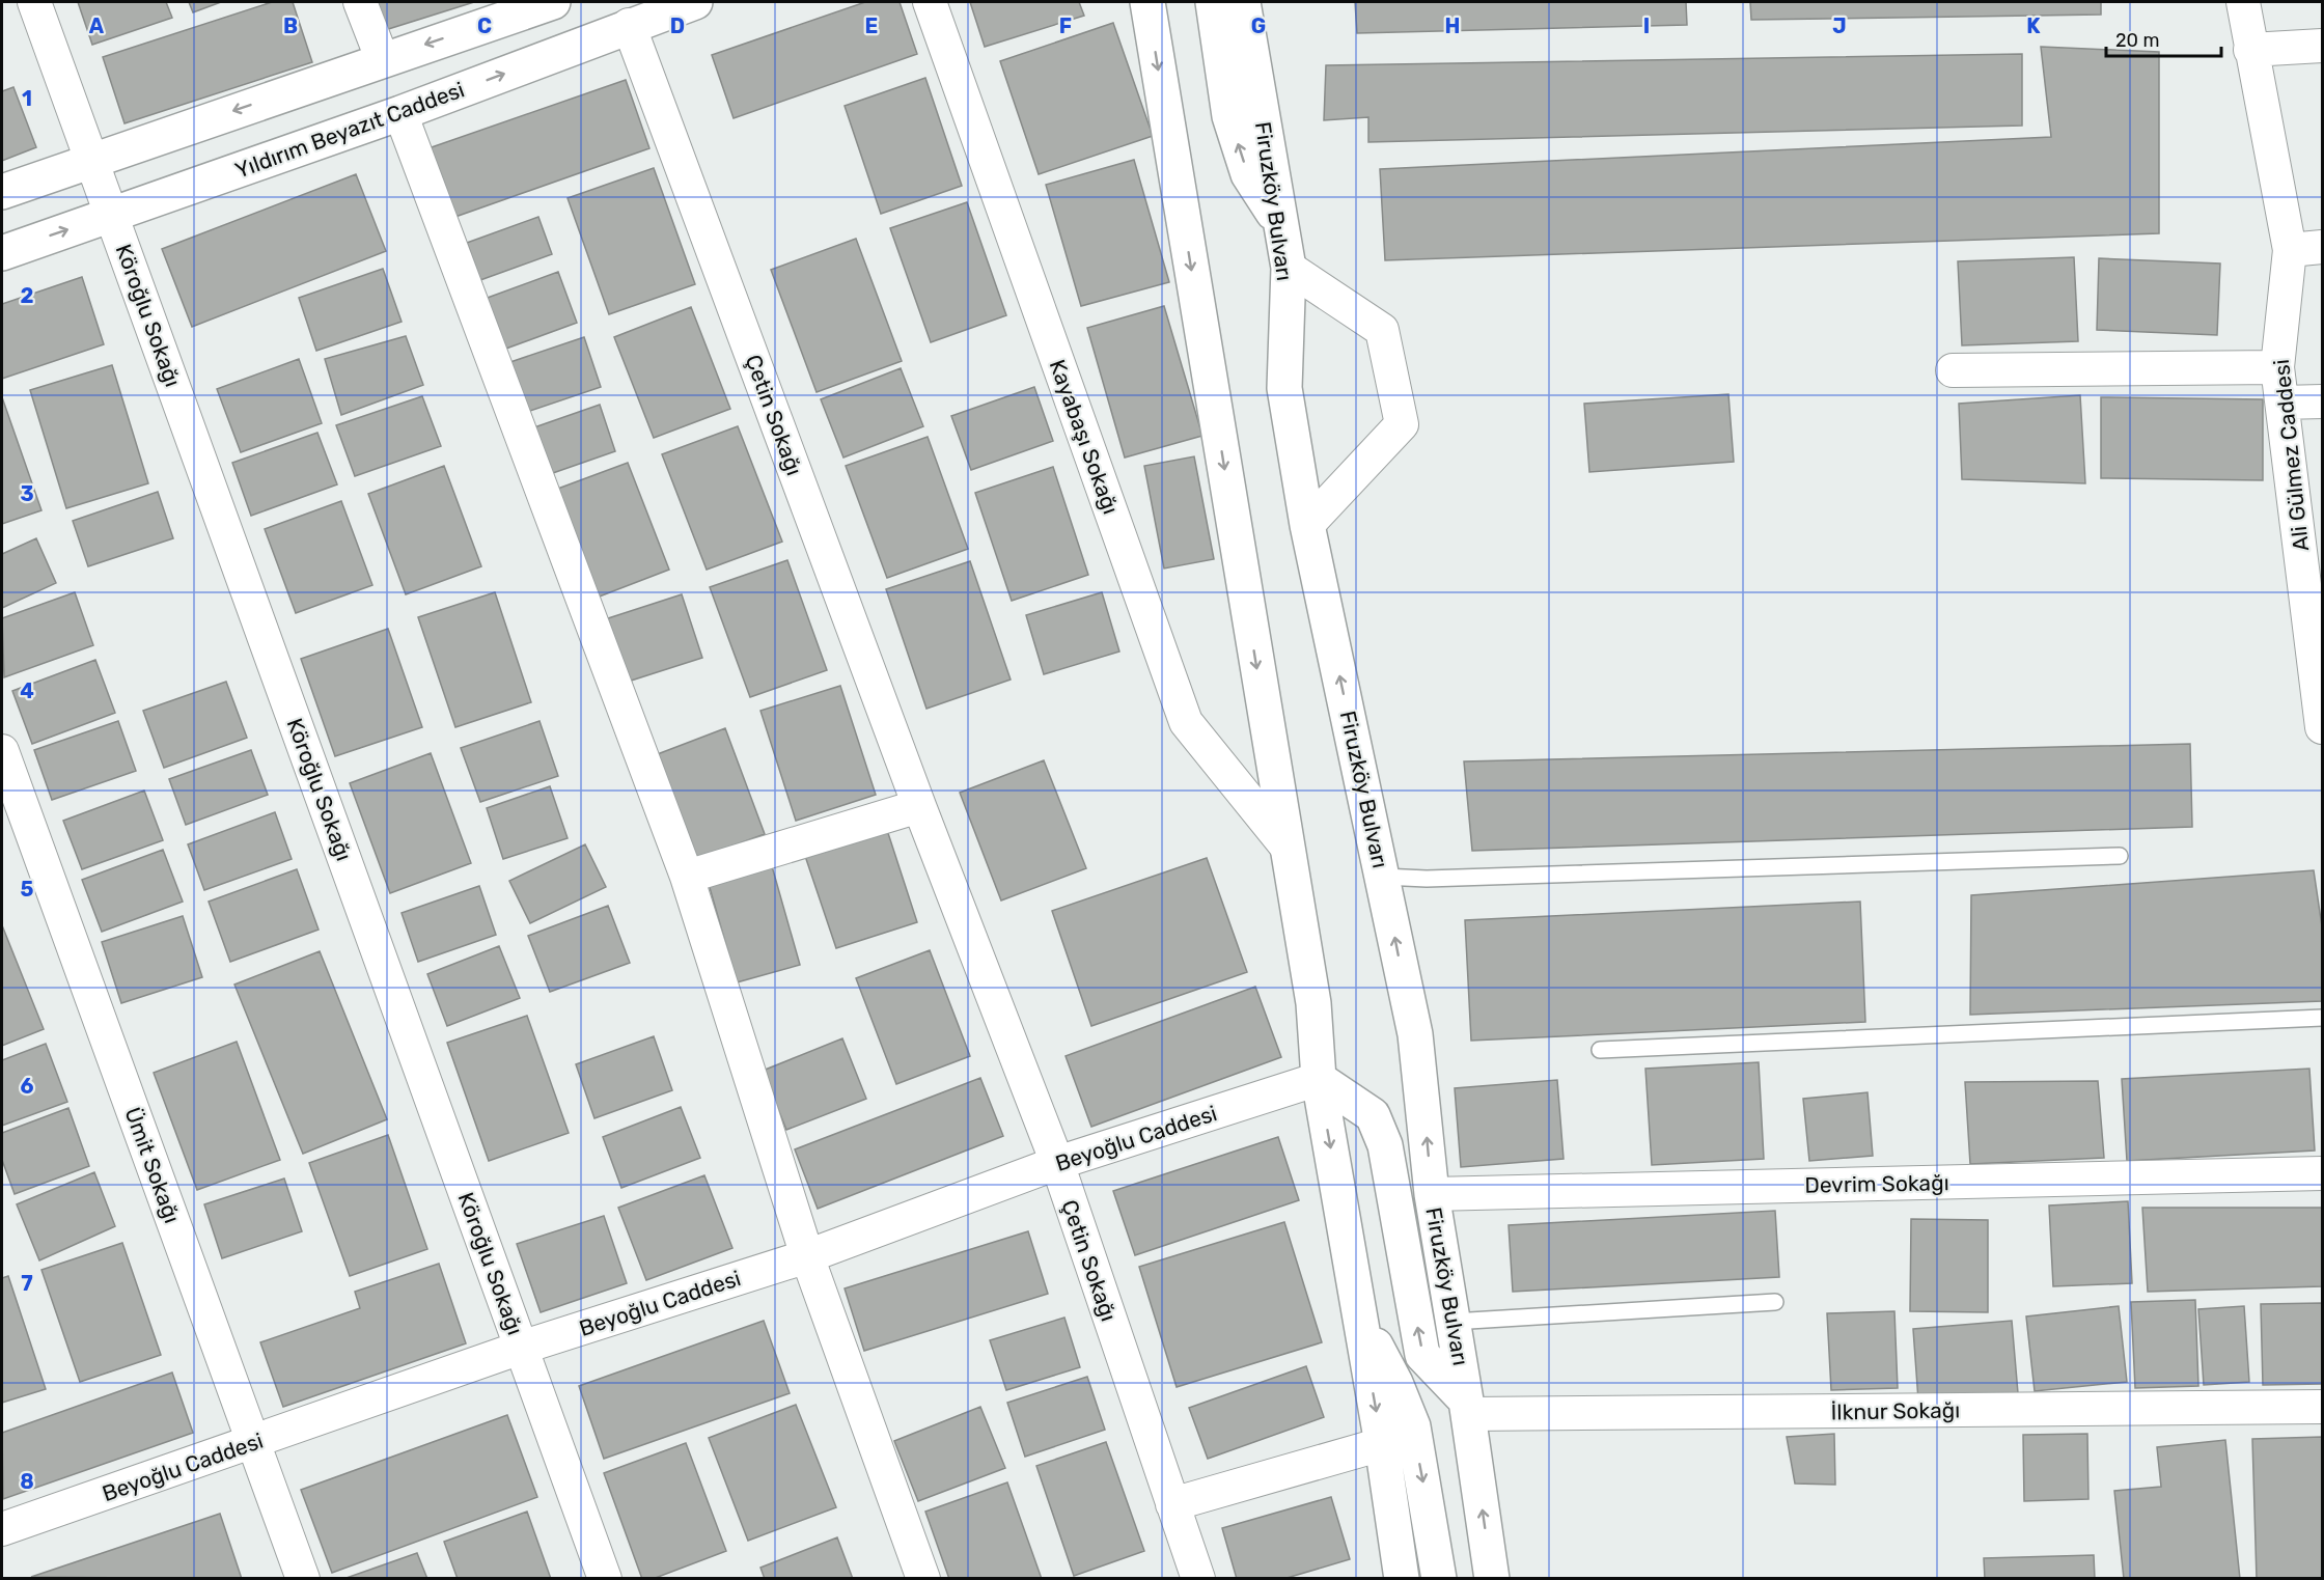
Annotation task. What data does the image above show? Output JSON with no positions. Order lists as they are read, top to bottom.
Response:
{
  "streets": {
    "main road": ["Yıldırım Beyazıt Caddesi", "Firuzköy Bulvarı"],
    "street": [
      "Köroğlu Sokağı",
      "Çetin Sokağı",
      "Kayabaşı Sokağı",
      "Ali Gülmez Caddesi",
      "Beyoğlu Caddesi",
      "Ümit Sokağı",
      "Devrim Sokağı",
      "İlknur Sokağı"
    ]
  },
  "crossings": [
    ["Yıldırım Beyazıt Caddesi", "Köroğlu Sokağı"],
    ["Yıldırım Beyazıt Caddesi", "Çetin Sokağı"],
    ["Firuzköy Bulvarı", "Devrim Sokağı"],
    ["Firuzköy Bulvarı", "İlknur Sokağı"],
    ["Köroğlu Sokağı", "Beyoğlu Caddesi"],
    ["Çetin Sokağı", "Beyoğlu Caddesi"],
    ["Beyoğlu Caddesi", "Ümit Sokağı"]
  ],
  "scale_bar": "20 m",
  "grid": {
    "columns": [
      "A",
      "B",
      "C",
      "D",
      "E",
      "F",
      "G",
      "H",
      "I",
      "J",
      "K"
    ],
    "rows": [
      "1",
      "2",
      "3",
      "4",
      "5",
      "6",
      "7",
      "8"
    ]
  }
}
